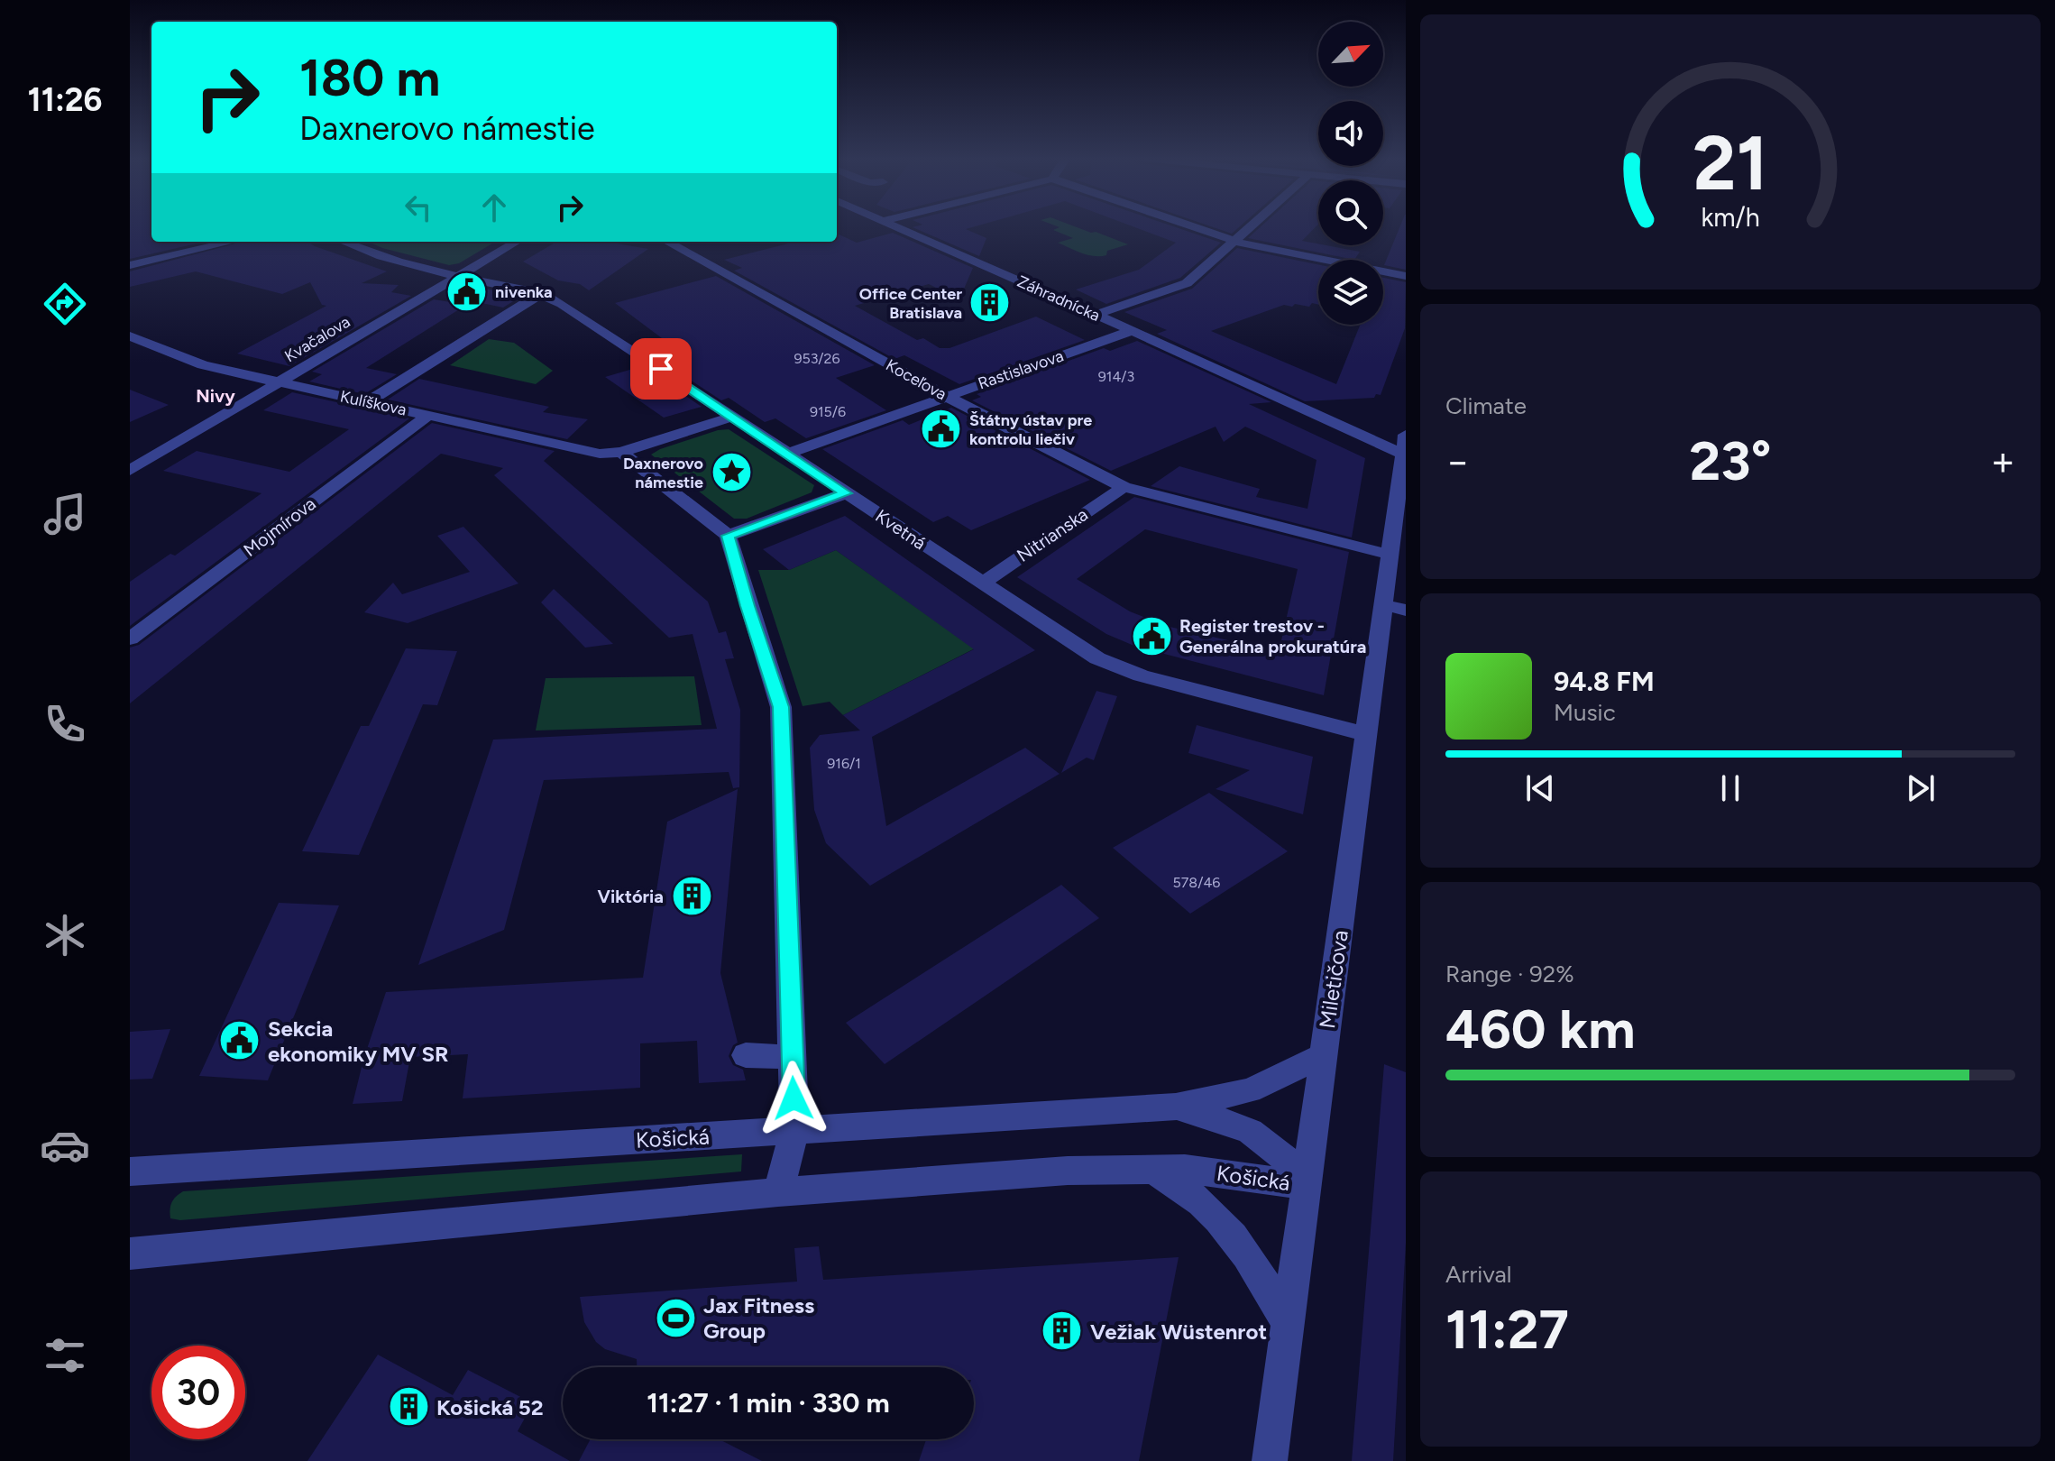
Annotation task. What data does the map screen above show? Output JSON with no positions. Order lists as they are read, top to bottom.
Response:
{
  "streets": {
    "street": [
      "Záhradnícka",
      "Kvačalova",
      "Rastislavova",
      "Koceľova",
      "Kulíškova",
      "Mojmírova",
      "Kvetná",
      "Nitrianska",
      "Miletičova",
      "Košická"
    ]
  },
  "crossings": [
    ["Záhradnícka", "Rastislavova"],
    ["Záhradnícka", "Miletičova"],
    ["Kvačalova", "Kulíškova"],
    ["Kvačalova", "Kvetná"],
    ["Rastislavova", "Koceľova"],
    ["Rastislavova", "Kvetná"],
    ["Koceľova", "Nitrianska"],
    ["Koceľova", "Miletičova"],
    ["Kulíškova", "Mojmírova"],
    ["Kvetná", "Nitrianska"],
    ["Kvetná", "Miletičova"],
    ["Miletičova", "Košická"]
  ],
  "districts": ["Nivy"],
  "places": {
    "public building": [
      "nivenka",
      "Štátny ústav pre kontrolu liečiv",
      "Register trestov - Generálna prokuratúra",
      "Sekcia ekonomiky MV SR"
    ],
    "building": [
      "Office Center Bratislava",
      "Viktória",
      "Vežiak Wüstenrot",
      "Košická 52"
    ],
    "place": ["Daxnerovo námestie"],
    "sports": ["Jax Fitness Group"]
  },
  "house_numbers": [
    "953/26",
    "914/3",
    "915/6",
    "916/1",
    "578/46"
  ],
  "north": "top right",
  "page": {
    "tabs": "11:26",
    "turn": ["180 m", "Daxnerovo námestie"],
    "tile": [
      "Climate",
      ["Range · 92%", "460 km"],
      ["Arrival", "11:27"]
    ],
    "heat": ["−", "23°", "+"],
    "song": ["94.8 FM", "Music"],
    "limit": "30",
    "trip": "11:27 · 1 min · 330 m",
    "gauge": ["21", "km/h"]
  }
}
